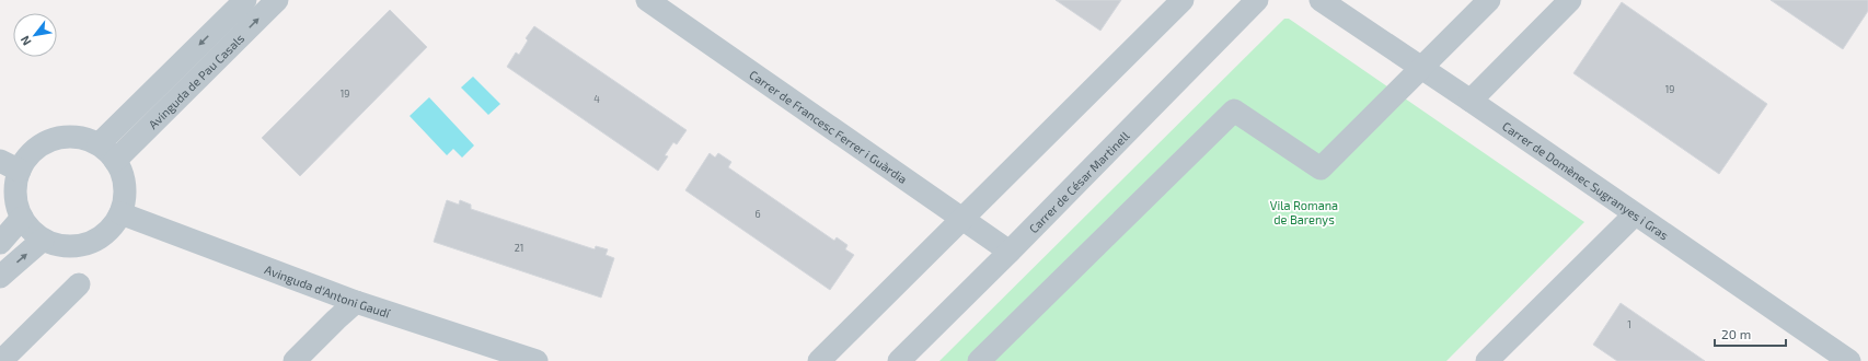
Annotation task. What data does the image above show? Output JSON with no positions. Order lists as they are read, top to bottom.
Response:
{
  "streets": {
    "street": [
      "Avinguda de Pau Casals",
      "Carrer de Francesc Ferrer i Guàrdia",
      "Carrer de Domènec Sugranyes i Gras",
      "Carrer de César Martinell",
      "Avinguda d'Antoni Gaudí"
    ]
  },
  "crossings": [
    ["Avinguda de Pau Casals", "Avinguda d'Antoni Gaudí"],
    ["Carrer de Francesc Ferrer i Guàrdia", "Carrer de César Martinell"]
  ],
  "parks": ["Vila Romana de Barenys"],
  "house_numbers": [
    "19",
    "19",
    "4",
    "6",
    "21",
    "1"
  ],
  "scale_bar": "20 m",
  "north": "bottom left"
}
